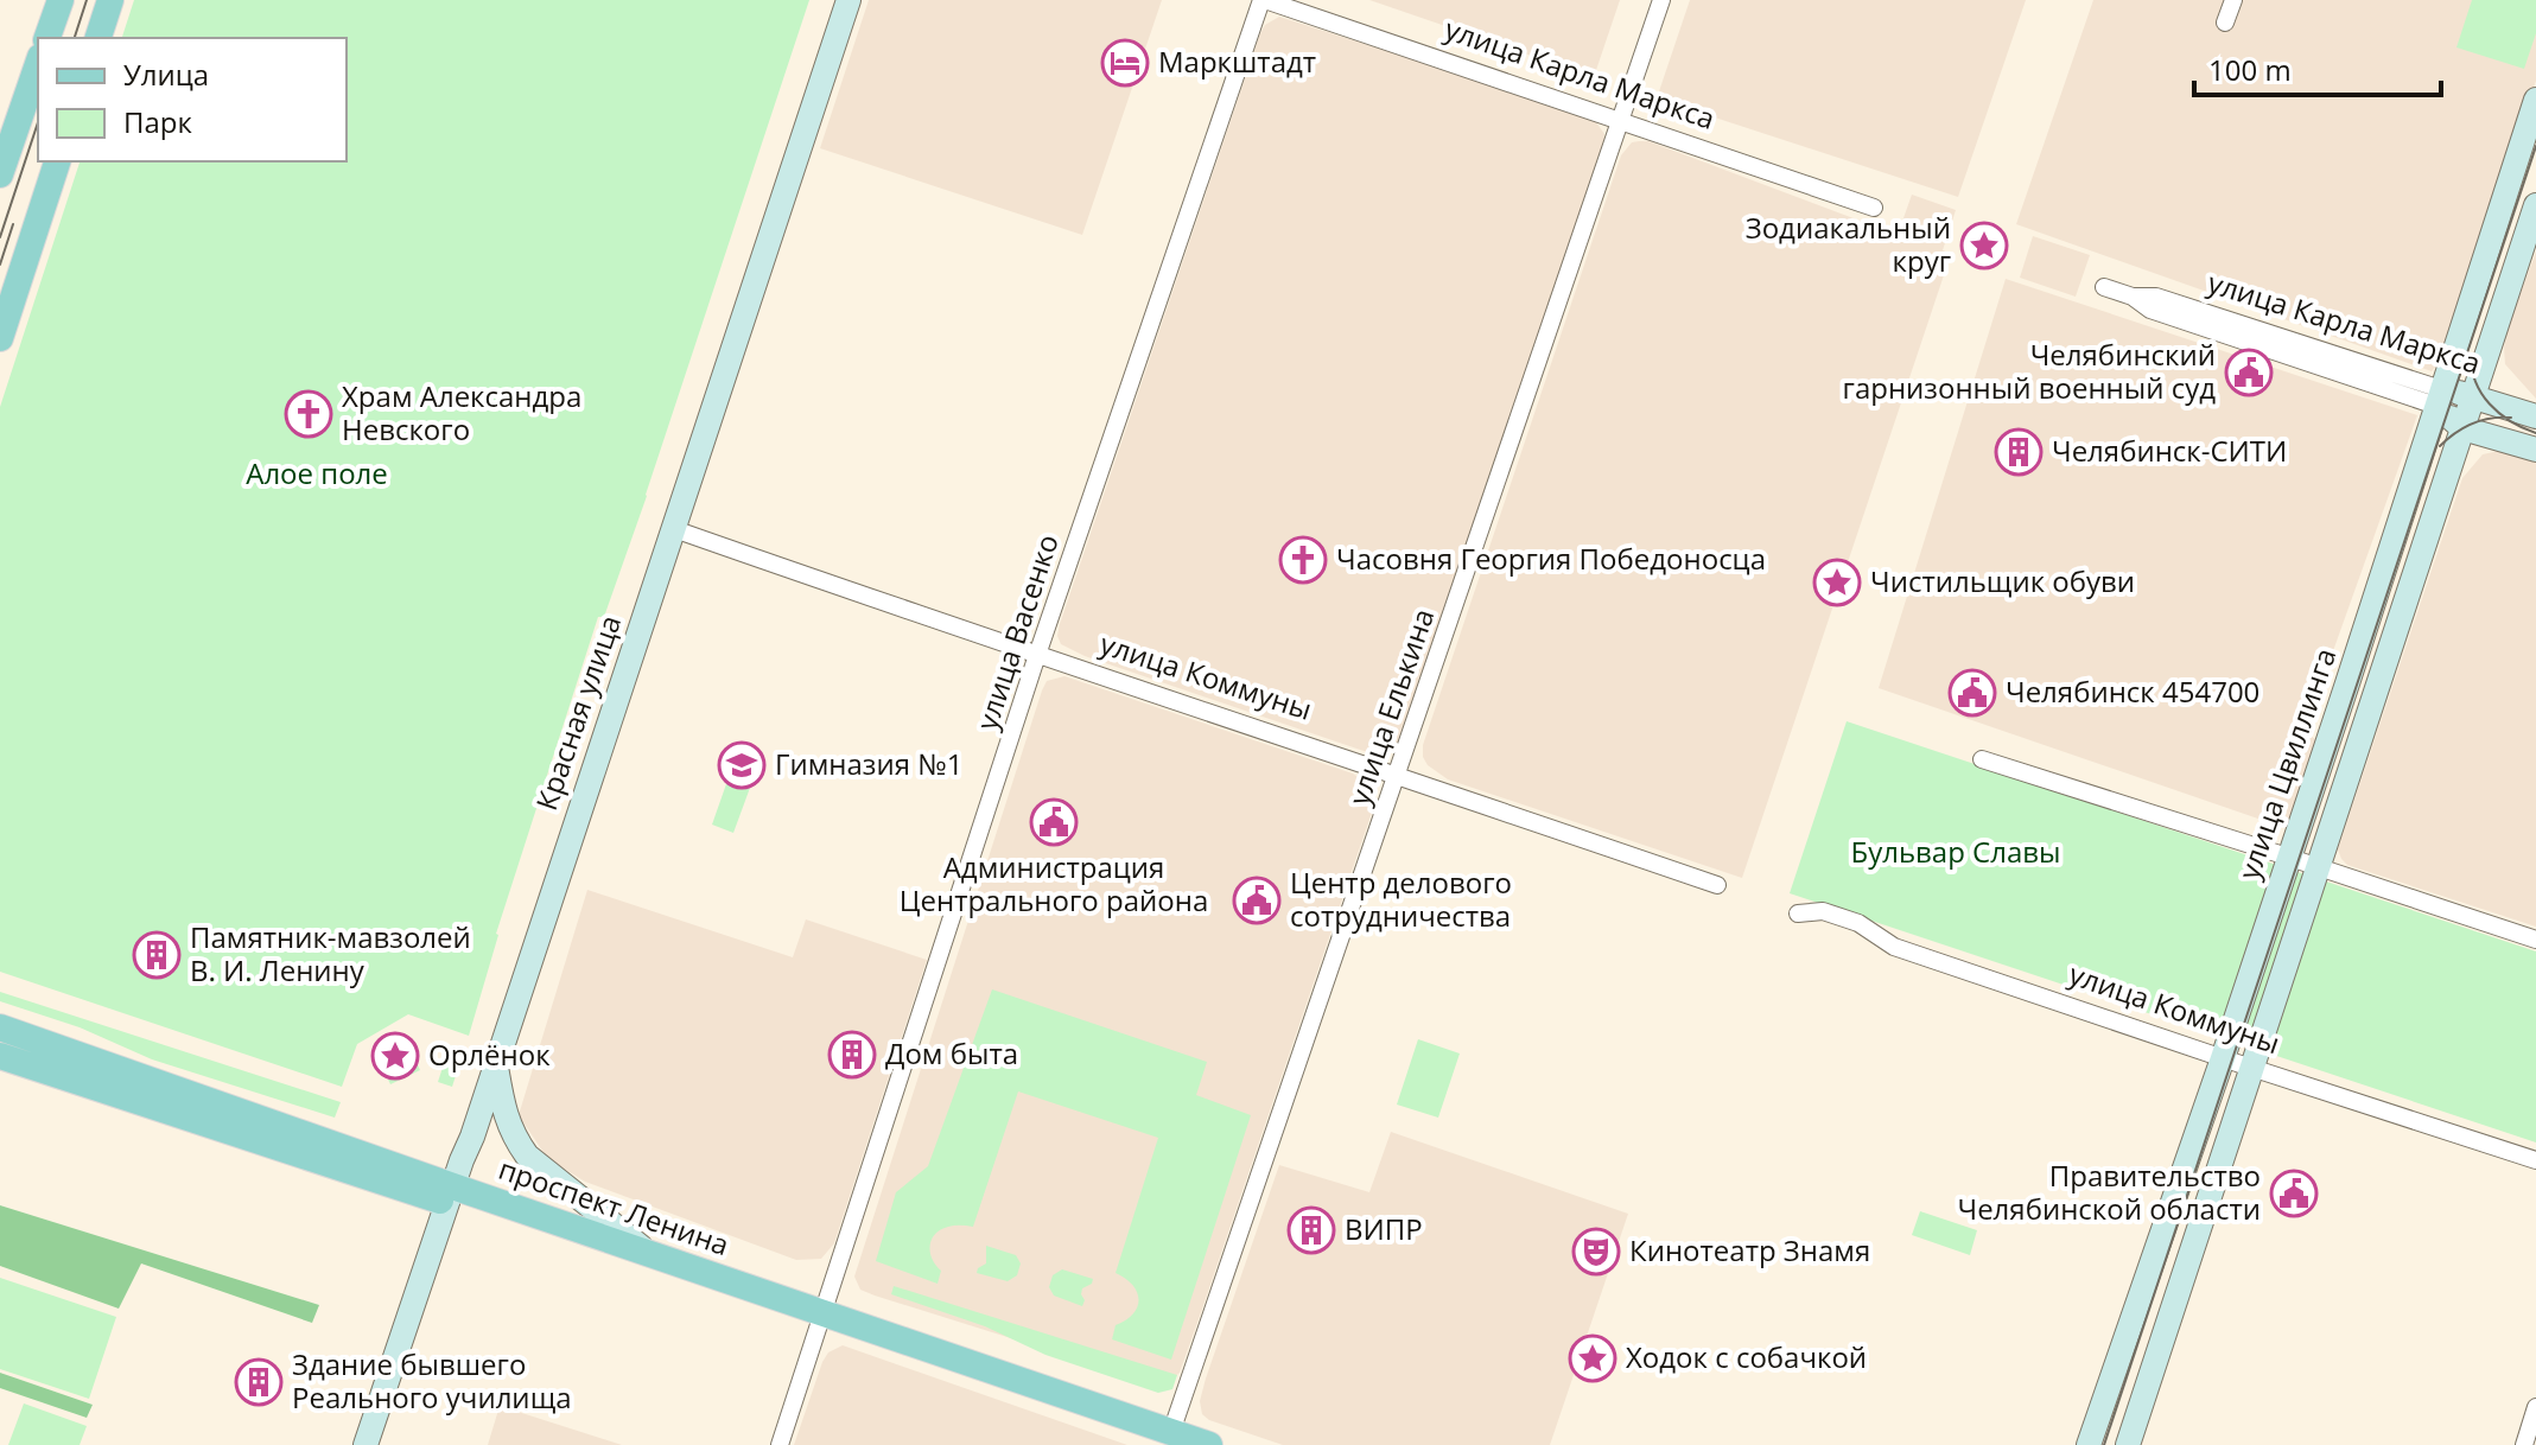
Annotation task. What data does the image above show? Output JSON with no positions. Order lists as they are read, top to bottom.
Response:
{
  "streets": {
    "main road": [
      "улица Карла Маркса",
      "Красная улица",
      "улица Цвиллинга",
      "проспект Ленина"
    ],
    "street": ["улица Васенко", "улица Коммуны", "улица Елькина"]
  },
  "crossings": [
    ["улица Карла Маркса", "улица Васенко"],
    ["улица Карла Маркса", "улица Елькина"],
    ["улица Карла Маркса", "улица Цвиллинга"],
    ["улица Васенко", "улица Коммуны"],
    ["улица Васенко", "проспект Ленина"],
    ["улица Коммуны", "улица Елькина"],
    ["улица Коммуны", "Красная улица"],
    ["улица Коммуны", "улица Цвиллинга"],
    ["улица Елькина", "проспект Ленина"],
    ["Красная улица", "проспект Ленина"]
  ],
  "parks": ["Алое поле", "Бульвар Славы"],
  "places": {
    "hotel": ["Маркштадт"],
    "place": [
      "Зодиакальный круг",
      "Чистильщик обуви",
      "Орлёнок",
      "Ходок с собачкой"
    ],
    "public building": [
      "Челябинский гарнизонный военный суд",
      "Челябинск 454700",
      "Администрация Центрального района",
      "Центр делового сотрудничества",
      "Правительство Челябинской области"
    ],
    "church": ["Храм Александра Невского", "Часовня Георгия Победоносца"],
    "building": [
      "Челябинск-СИТИ",
      "Памятник-мавзолей В. И. Ленину",
      "Дом быта",
      "ВИПР",
      "Здание бывшего Реального училища"
    ],
    "school or university": ["Гимназия №1"],
    "theatre": ["Кинотеатр Знамя"]
  },
  "legend": ["Улица", "Парк"],
  "scale_bar": "100 m"
}
